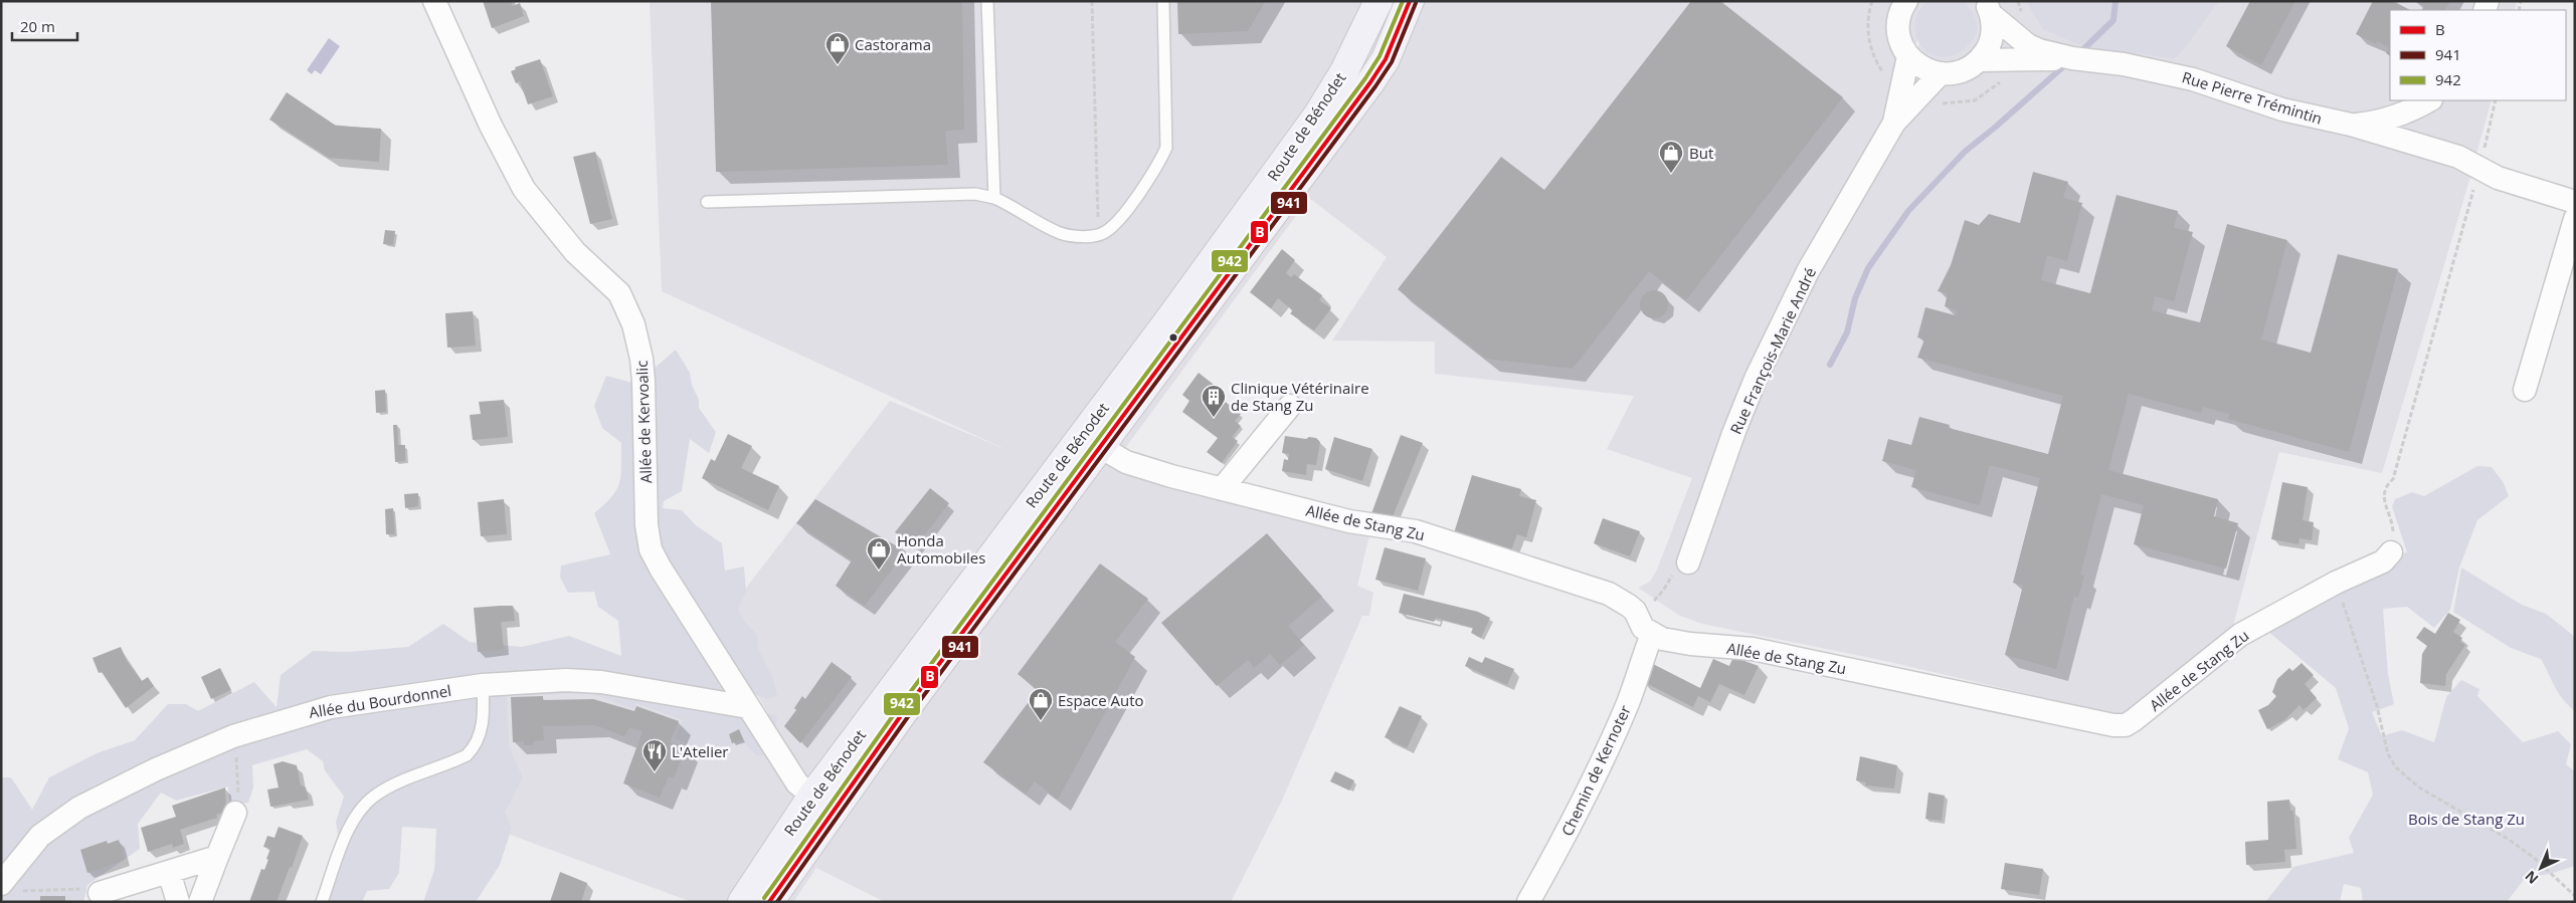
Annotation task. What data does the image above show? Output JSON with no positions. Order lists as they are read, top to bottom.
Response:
{
  "streets": {
    "main road": ["Route de Bénodet"],
    "street": [
      "Rue Pierre Trémintin",
      "Rue François-Marie André",
      "Allée de Kervoalic",
      "Allée de Stang Zu",
      "Allée du Bourdonnel",
      "Chemin de Kernoter"
    ]
  },
  "crossings": [
    ["Route de Bénodet", "Allée de Kervoalic"],
    ["Route de Bénodet", "Allée de Stang Zu"],
    ["Allée de Kervoalic", "Allée du Bourdonnel"],
    ["Allée de Stang Zu", "Chemin de Kernoter"]
  ],
  "parks": ["Bois de Stang Zu"],
  "places": {
    "shop": [
      "Castorama",
      "But",
      "Honda Automobiles",
      "Espace Auto"
    ],
    "building": ["Clinique Vétérinaire de Stang Zu"],
    "restaurant": ["L'Atelier"]
  },
  "lines": ["transit line B", "transit line 942", "transit line 941"],
  "legend": ["B", "941", "942"],
  "scale_bar": "20 m",
  "north": "bottom left"
}
